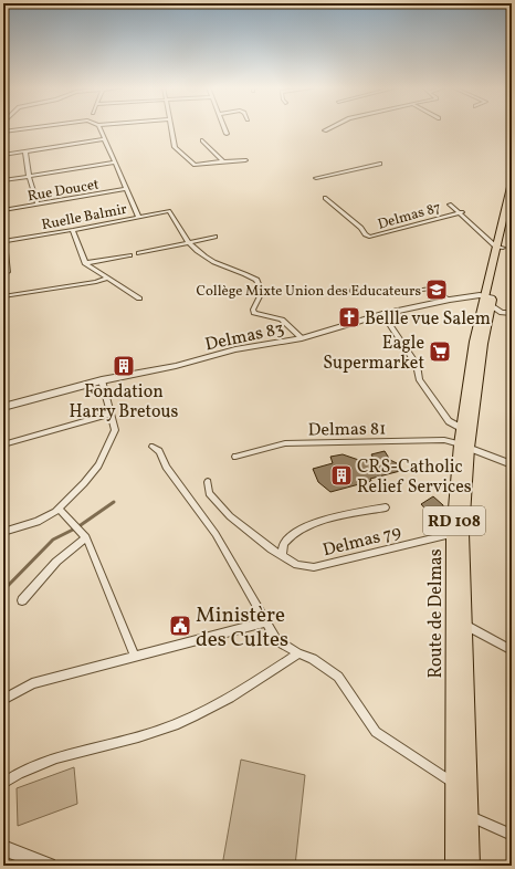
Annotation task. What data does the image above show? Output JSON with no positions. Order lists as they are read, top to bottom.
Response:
{
  "streets": {
    "main road": ["RD 108", "Route de Delmas"],
    "street": [
      "Rue Doucet",
      "Delmas 87",
      "Ruelle Balmir",
      "Delmas 83",
      "Delmas 81",
      "Delmas 79"
    ]
  },
  "crossings": [
    ["Delmas 87", "Route de Delmas"],
    ["Delmas 83", "Route de Delmas"],
    ["Delmas 81", "Route de Delmas"],
    ["Delmas 79", "Route de Delmas"]
  ],
  "places": {
    "school or university": ["Collège Mixte Union des Educateurs"],
    "church": ["Bellle vue Salem"],
    "supermarket": ["Eagle Supermarket"],
    "building": ["Fondation Harry Bretous", "CRS-Catholic Relief Services"],
    "public building": ["Ministère des Cultes"]
  }
}
